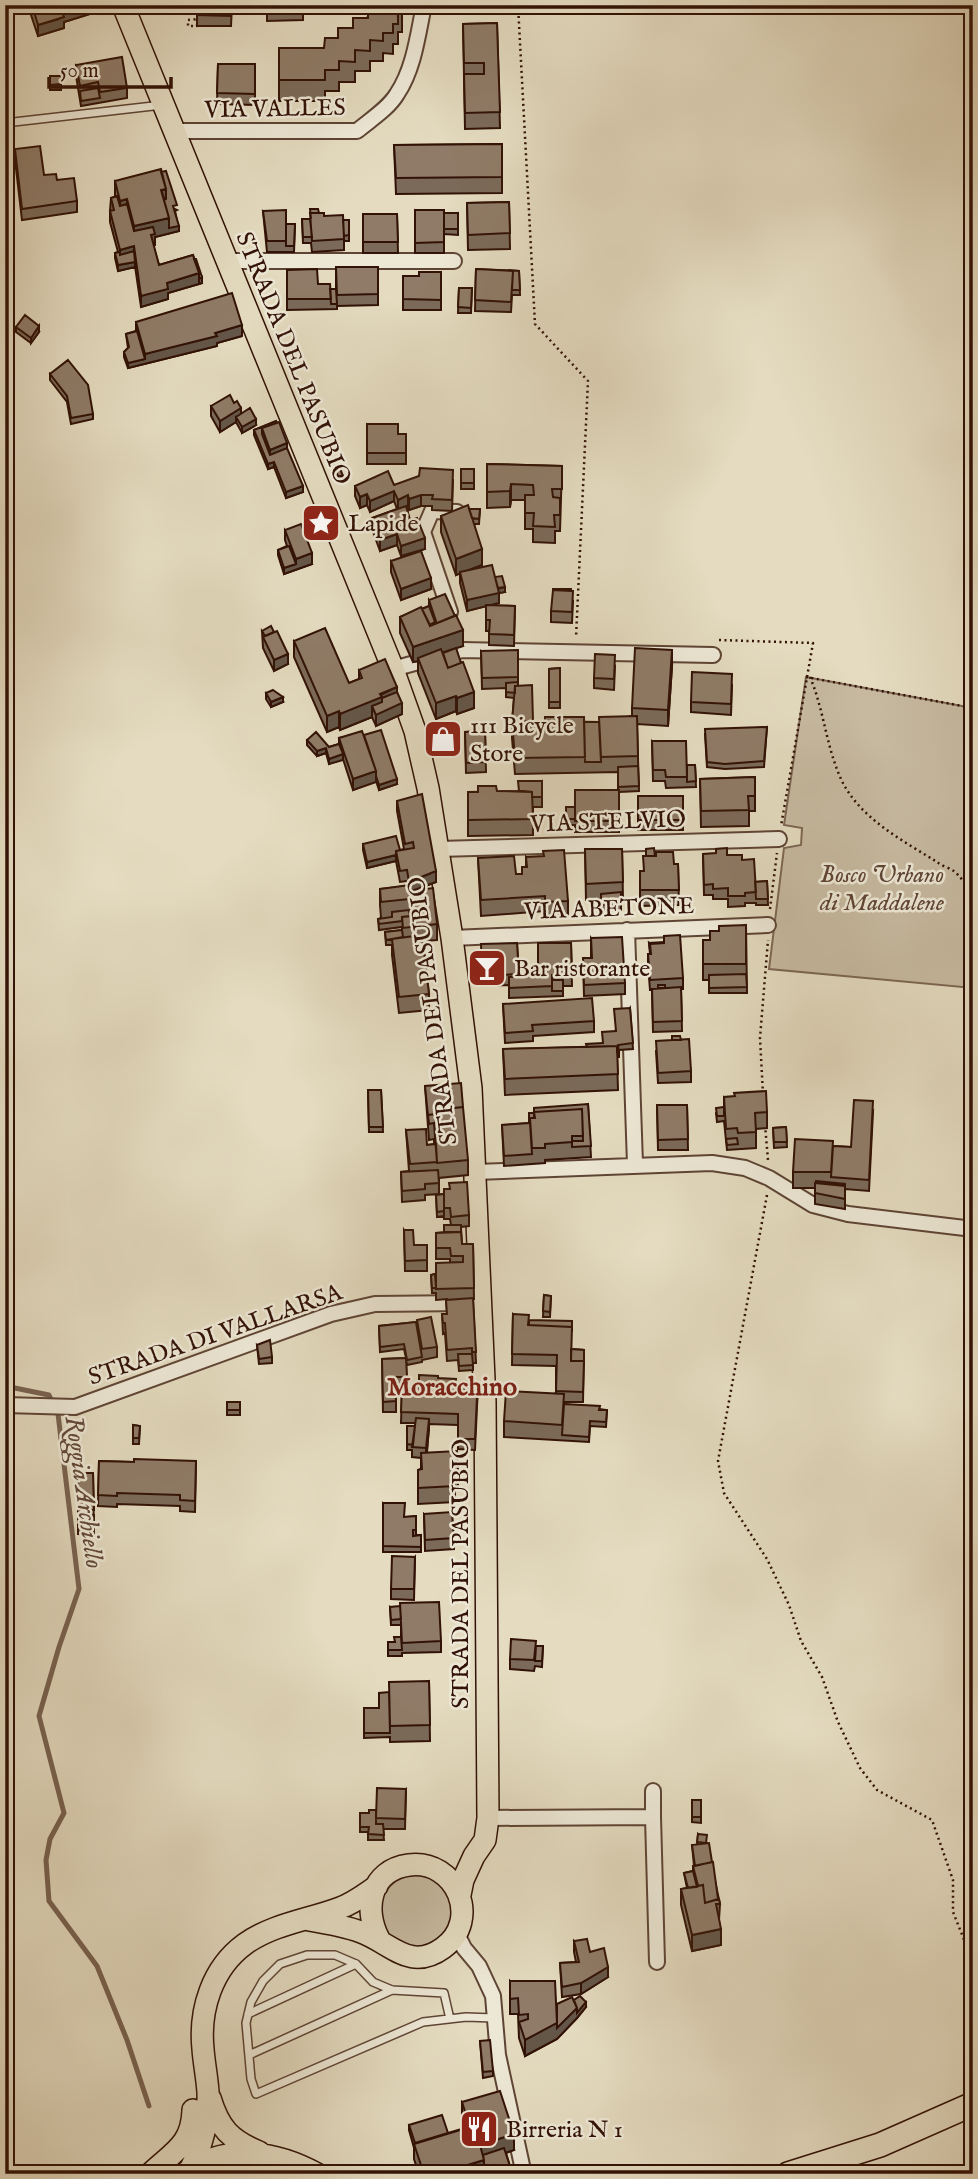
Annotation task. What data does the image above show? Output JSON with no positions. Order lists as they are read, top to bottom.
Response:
{
  "streets": {
    "main road": ["STRADA DEL PASUBIO"],
    "street": [
      "VIA VALLES",
      "VIA STELVIO",
      "VIA ABETONE",
      "STRADA DI VALLARSA"
    ]
  },
  "crossings": [
    ["VIA VALLES", "STRADA DEL PASUBIO"],
    ["STRADA DEL PASUBIO", "VIA STELVIO"],
    ["STRADA DEL PASUBIO", "VIA ABETONE"],
    ["STRADA DEL PASUBIO", "STRADA DI VALLARSA"]
  ],
  "districts": ["Moracchino"],
  "water": ["Roggia Archiello"],
  "parks": ["Bosco Urbano di Maddalene"],
  "places": {
    "place": ["Lapide"],
    "shop": ["111 Bicycle Store"],
    "bar": ["Bar ristorante"],
    "restaurant": ["Birreria N 1"]
  },
  "scale_bar": "50 m"
}
